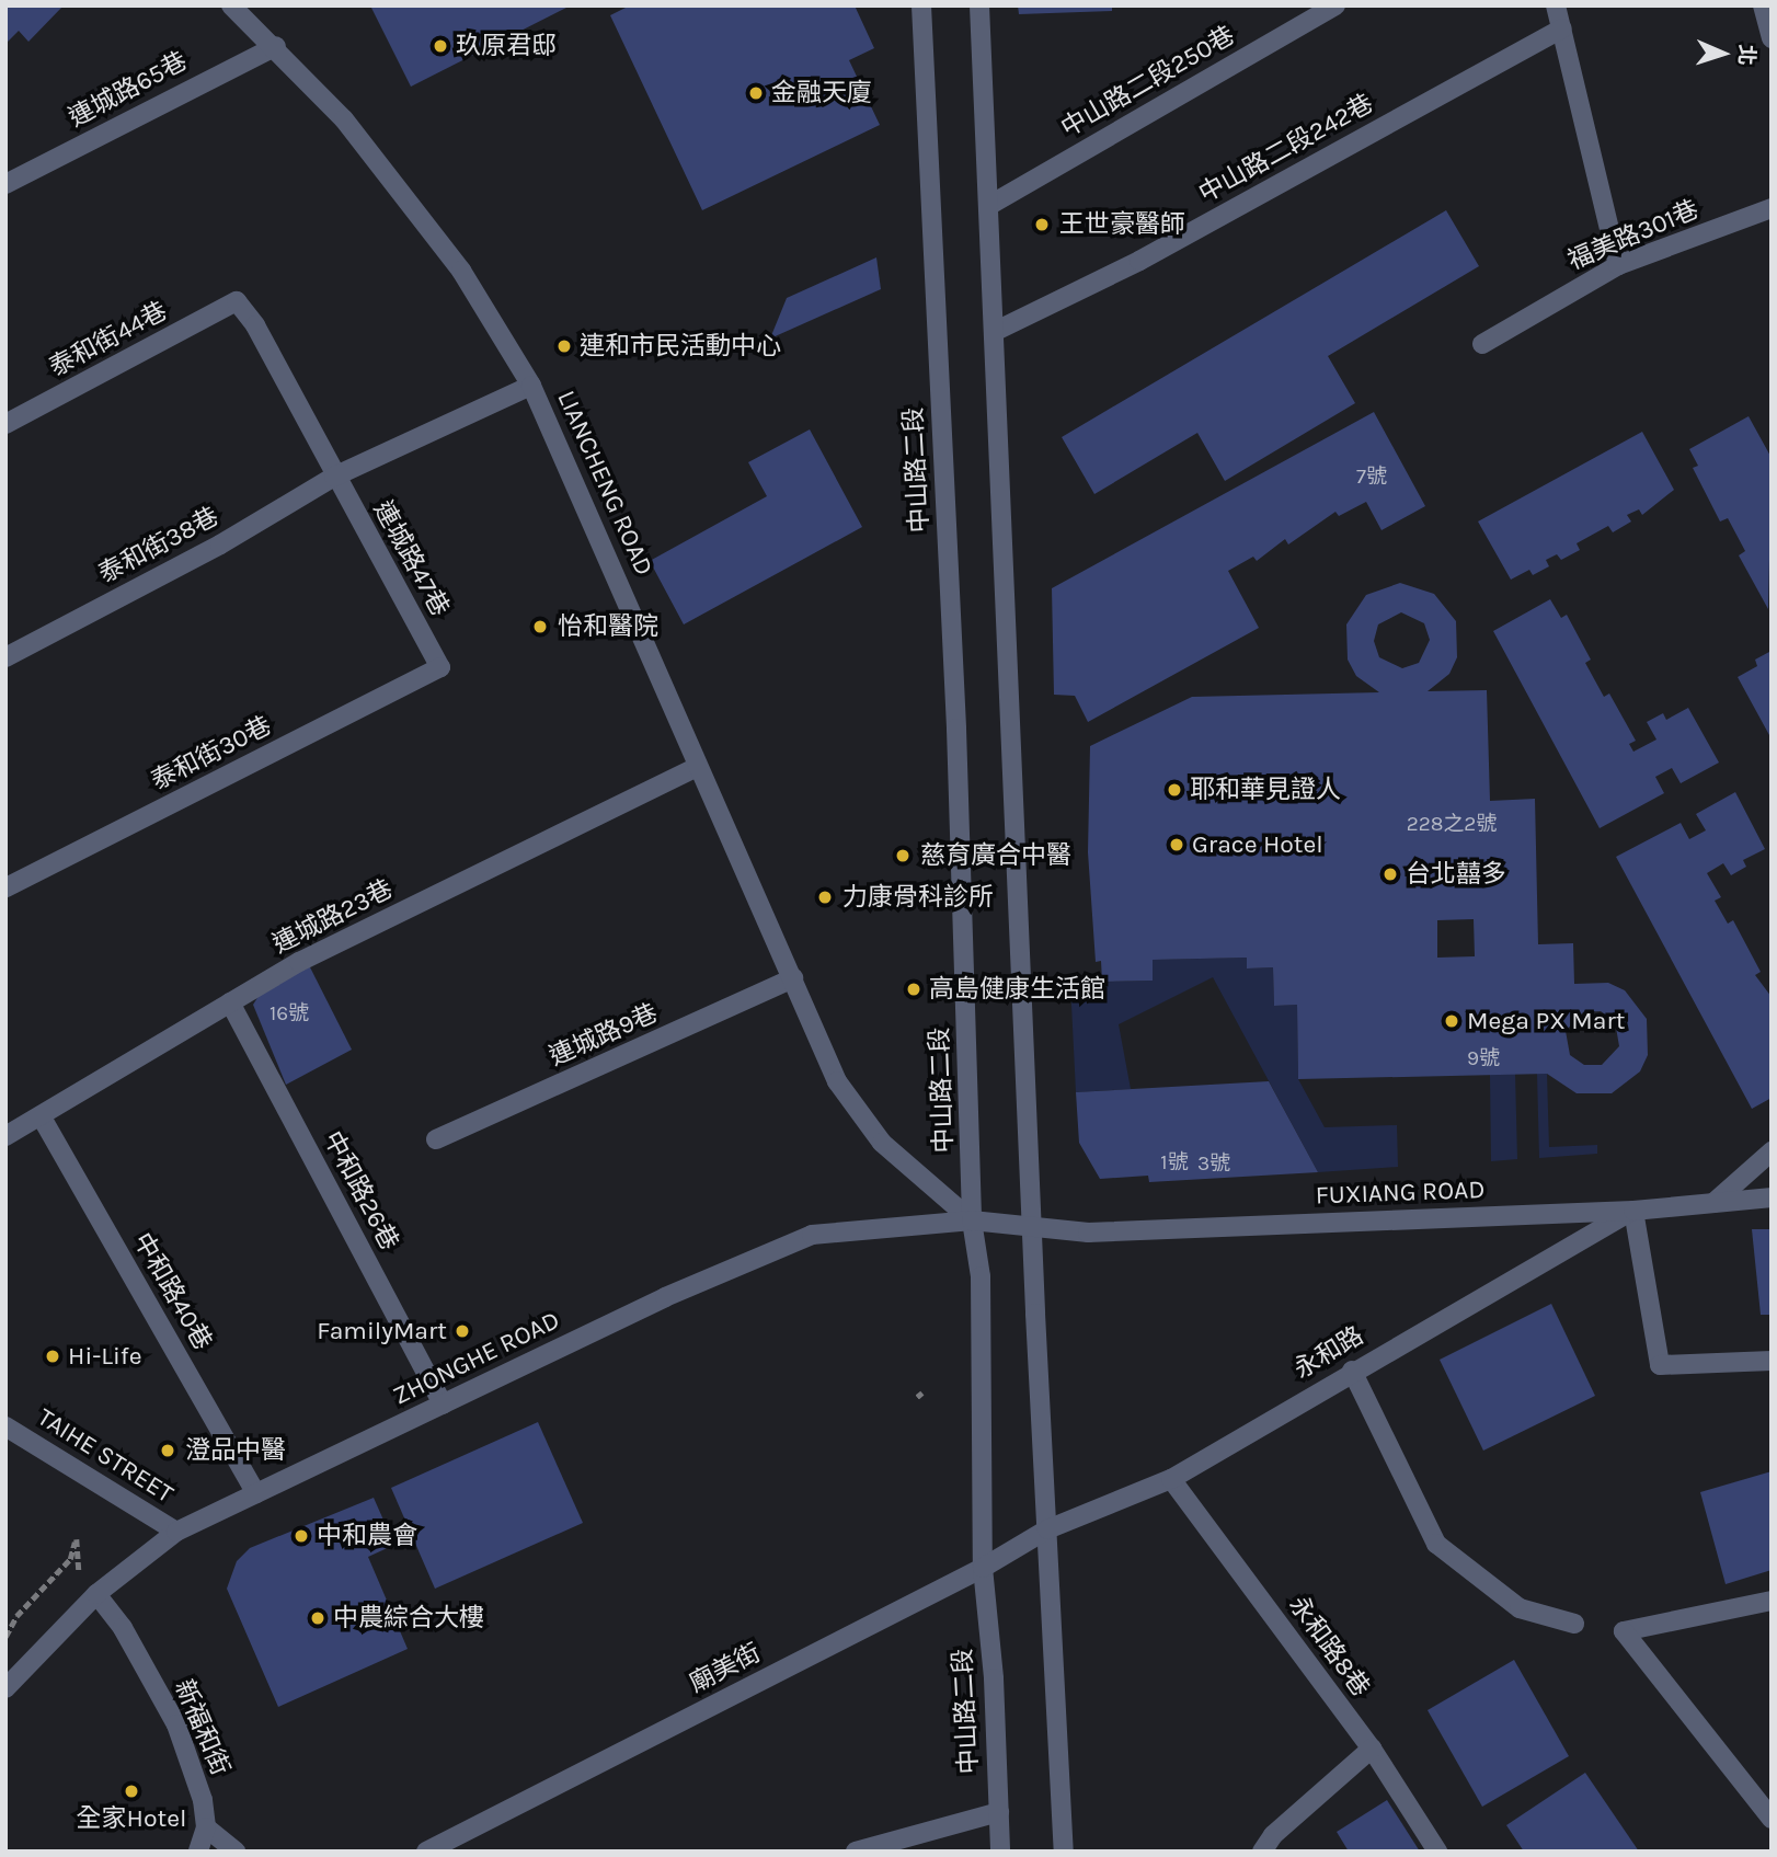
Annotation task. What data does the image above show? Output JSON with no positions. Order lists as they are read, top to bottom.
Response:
{
  "streets": {
    "street": [
      "中山路二段250巷",
      "連城路65巷",
      "中山路二段242巷",
      "福美路301巷",
      "泰和街44巷",
      "中山路二段",
      "LIANCHENG ROAD",
      "泰和街38巷",
      "連城路47巷",
      "泰和街30巷",
      "連城路23巷",
      "連城路9巷",
      "中和路26巷",
      "FUXIANG ROAD",
      "中和路40巷",
      "永和路",
      "ZHONGHE ROAD",
      "TAIHE STREET",
      "永和路8巷",
      "廟美街",
      "新福和街"
    ]
  },
  "crossings": [
    ["連城路65巷", "LIANCHENG ROAD"],
    ["泰和街44巷", "連城路47巷"],
    ["中山路二段", "LIANCHENG ROAD"],
    ["中山路二段", "ZHONGHE ROAD"],
    ["中山路二段", "廟美街"],
    ["LIANCHENG ROAD", "連城路23巷"],
    ["LIANCHENG ROAD", "連城路9巷"],
    ["LIANCHENG ROAD", "ZHONGHE ROAD"],
    ["泰和街38巷", "連城路47巷"],
    ["連城路47巷", "泰和街30巷"],
    ["連城路23巷", "中和路26巷"],
    ["連城路23巷", "中和路40巷"],
    ["中和路26巷", "ZHONGHE ROAD"],
    ["FUXIANG ROAD", "永和路"],
    ["FUXIANG ROAD", "ZHONGHE ROAD"],
    ["中和路40巷", "ZHONGHE ROAD"],
    ["永和路", "永和路8巷"],
    ["永和路", "廟美街"],
    ["ZHONGHE ROAD", "TAIHE STREET"],
    ["ZHONGHE ROAD", "新福和街"]
  ],
  "places": [
    "玖原君邸",
    "金融天廈",
    "王世豪醫師",
    "連和市民活動中心",
    "怡和醫院",
    "耶和華見證人",
    "Grace Hotel",
    "慈育廣合中醫",
    "台北囍多",
    "力康骨科診所",
    "高島健康生活館",
    "Mega PX Mart",
    "FamilyMart",
    "Hi-Life",
    "澄品中醫",
    "中和農會",
    "中農綜合大樓",
    "全家Hotel"
  ],
  "house_numbers": [
    "7號",
    "228之2號",
    "16號",
    "9號",
    "1號",
    "3號"
  ],
  "north": "right"
}
